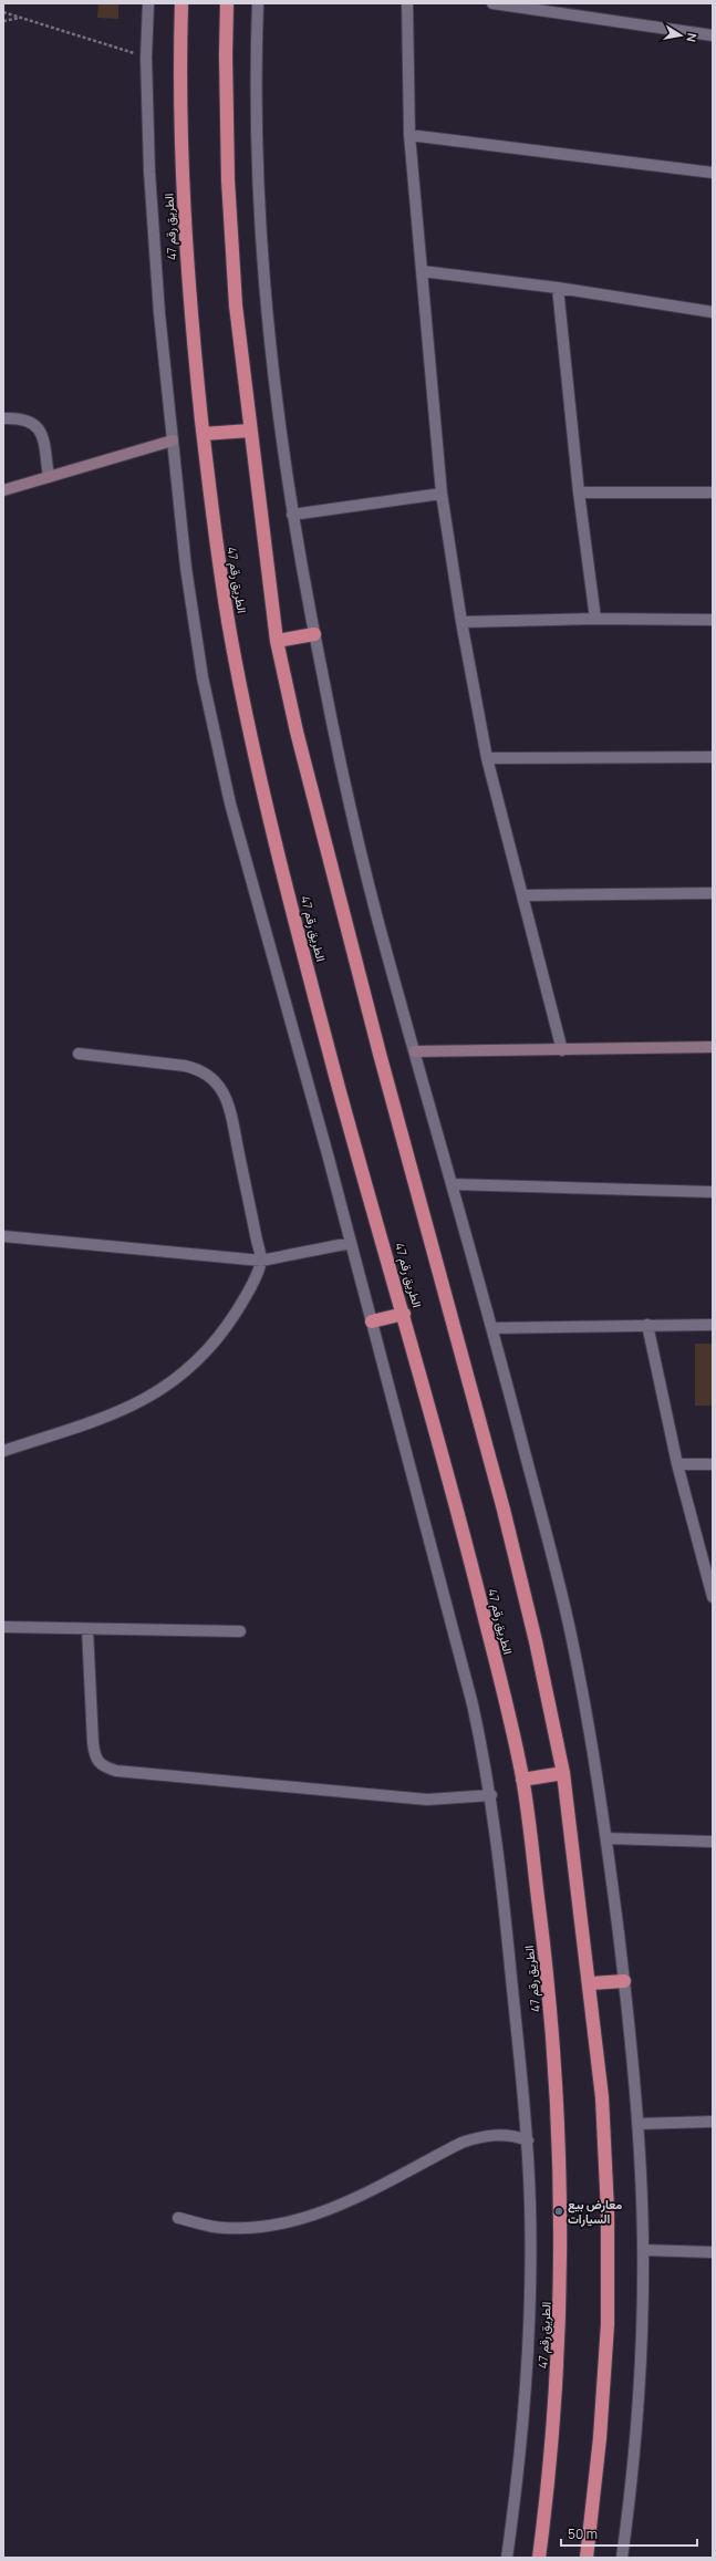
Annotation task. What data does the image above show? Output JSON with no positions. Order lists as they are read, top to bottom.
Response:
{
  "streets": {
    "highway": ["الطريق رقم 47"]
  },
  "places": ["معارض بيع السيارات"],
  "scale_bar": "50 m",
  "north": "right"
}
